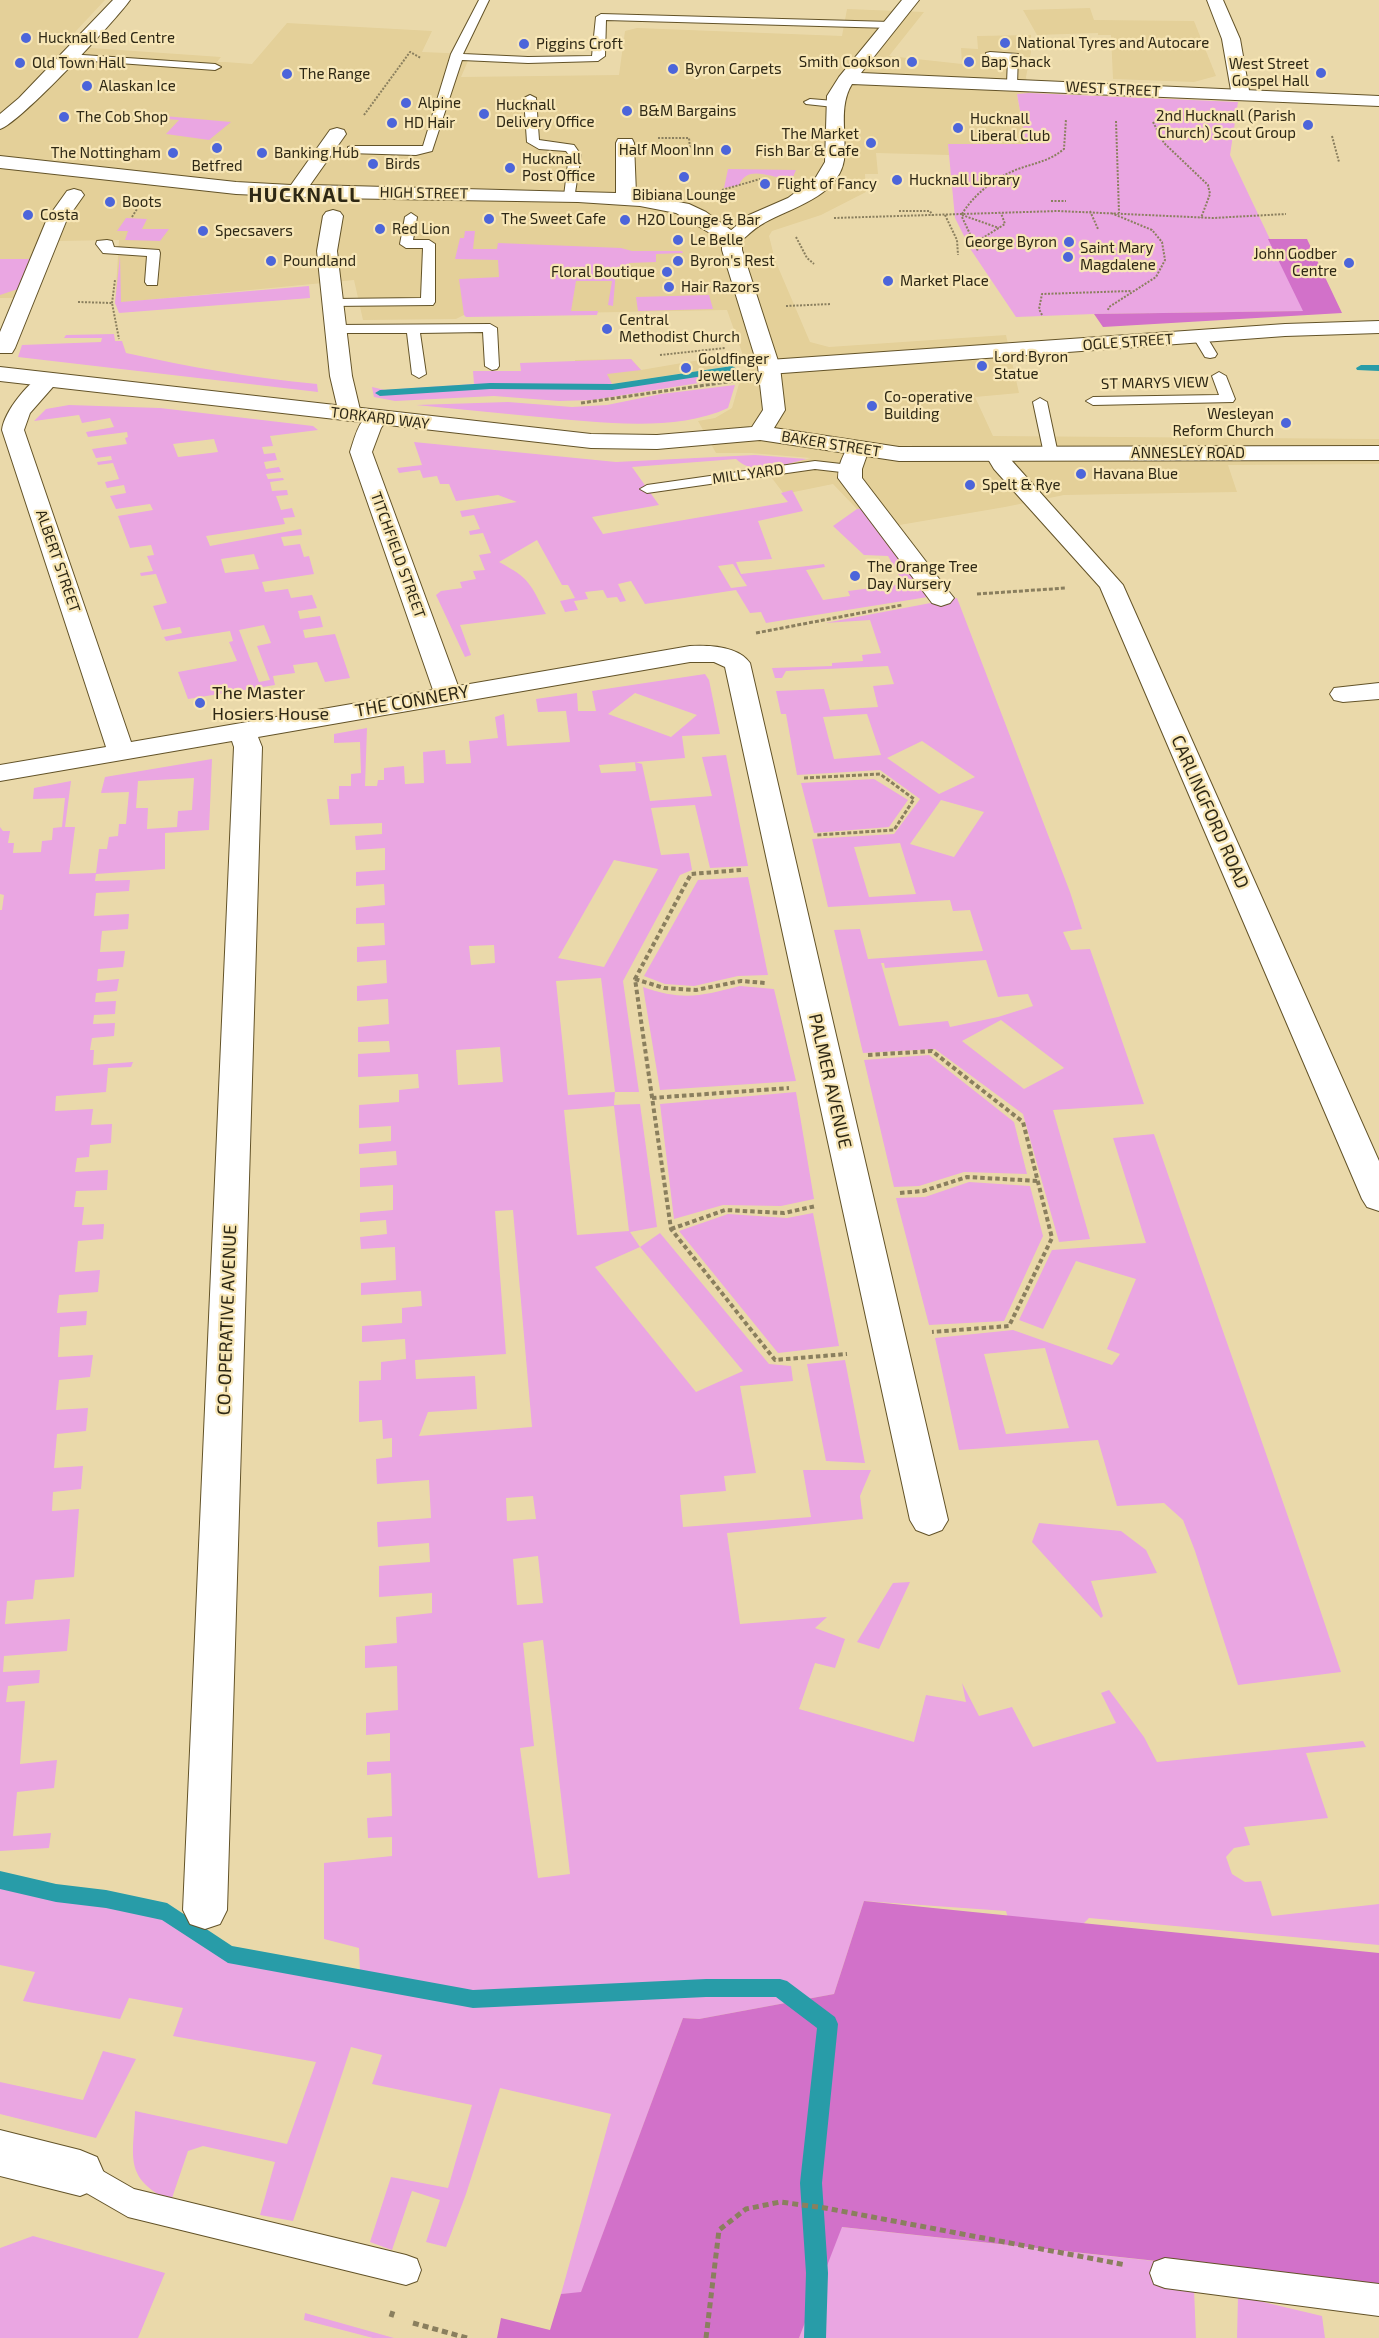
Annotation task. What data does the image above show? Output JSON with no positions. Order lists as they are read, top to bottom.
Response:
{
  "streets": {
    "street": [
      "WEST STREET",
      "HIGH STREET",
      "OGLE STREET",
      "TORKARD WAY",
      "BAKER STREET",
      "ANNESLEY ROAD",
      "TITCHFIELD STREET",
      "ALBERT STREET",
      "THE CONNERY",
      "CARLINGFORD ROAD",
      "PALMER AVENUE",
      "CO-OPERATIVE AVENUE"
    ],
    "lane": ["ST MARYS VIEW", "MILL YARD"]
  },
  "crossings": [
    ["HIGH STREET", "BAKER STREET"],
    ["OGLE STREET", "BAKER STREET"],
    ["TORKARD WAY", "BAKER STREET"],
    ["TORKARD WAY", "TITCHFIELD STREET"],
    ["TORKARD WAY", "ALBERT STREET"],
    ["BAKER STREET", "ANNESLEY ROAD"],
    ["BAKER STREET", "MILL YARD"],
    ["BAKER STREET", "CARLINGFORD ROAD"],
    ["ANNESLEY ROAD", "CARLINGFORD ROAD"],
    ["TITCHFIELD STREET", "THE CONNERY"],
    ["ALBERT STREET", "THE CONNERY"],
    ["THE CONNERY", "PALMER AVENUE"],
    ["THE CONNERY", "CO-OPERATIVE AVENUE"]
  ],
  "districts": ["HUCKNALL"],
  "places": [
    "Hucknall Bed Centre",
    "National Tyres and Autocare",
    "Piggins Croft",
    "Smith Cookson",
    "Bap Shack",
    "Old Town Hall",
    "Byron Carpets",
    "West Street Gospel Hall",
    "The Range",
    "Alaskan Ice",
    "Alpine",
    "B&M Bargains",
    "Hucknall Delivery Office",
    "The Cob Shop",
    "HD Hair",
    "2nd Hucknall (Parish Church) Scout Group",
    "Hucknall Liberal Club",
    "The Market Fish Bar & Cafe",
    "Betfred",
    "Half Moon Inn",
    "The Nottingham",
    "Banking Hub",
    "Birds",
    "Hucknall Post Office",
    "Bibiana Lounge",
    "Hucknall Library",
    "Flight of Fancy",
    "Boots",
    "Costa",
    "The Sweet Cafe",
    "H2O Lounge & Bar",
    "Red Lion",
    "Specsavers",
    "Le Belle",
    "George Byron",
    "Saint Mary Magdalene",
    "Poundland",
    "Byron's Rest",
    "John Godber Centre",
    "Floral Boutique",
    "Market Place",
    "Hair Razors",
    "Central Methodist Church",
    "Lord Byron Statue",
    "Goldfinger Jewellery",
    "Co-operative Building",
    "Wesleyan Reform Church",
    "Havana Blue",
    "Spelt & Rye",
    "The Orange Tree Day Nursery",
    "The Master Hosiers House"
  ]
}
